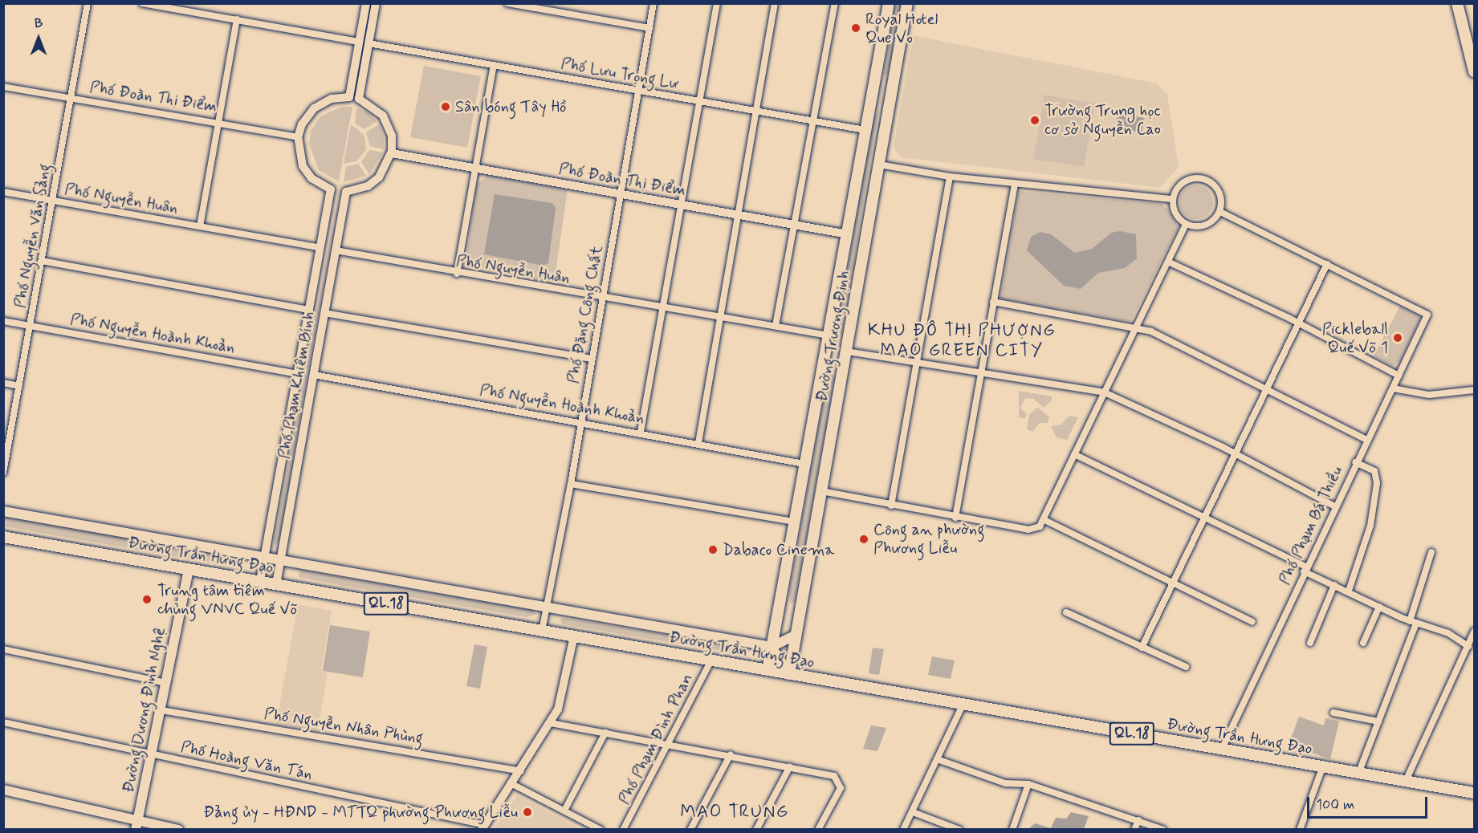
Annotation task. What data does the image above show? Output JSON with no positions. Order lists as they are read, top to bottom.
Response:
{
  "streets": {
    "main road": [
      "Đường Trương Định",
      "Đường Trần Hưng Đạo",
      "QL.18",
      "Đường Dương Đình Nghệ"
    ],
    "street": [
      "Phố Lưu Trọng Lư",
      "Phố Đoàn Thị Điểm",
      "Phố Nguyễn Huân",
      "Phố Nguyễn Văn Sảng",
      "Phố Đặng Công Chất",
      "Phố Nguyễn Hoành Khoản",
      "Phố Phạm Khiêm Bính",
      "Phố Phạm Bá Thiều",
      "Phố Nguyễn Nhân Phùng",
      "Phố Phạm Đình Phan",
      "Phố Hoàng Văn Tán"
    ]
  },
  "crossings": [
    ["Phố Lưu Trọng Lư", "Phố Đặng Công Chất"],
    ["Phố Lưu Trọng Lư", "Đường Trương Định"],
    ["Phố Đoàn Thị Điểm", "Phố Nguyễn Văn Sảng"],
    ["Phố Đoàn Thị Điểm", "Phố Đặng Công Chất"],
    ["Phố Đoàn Thị Điểm", "Đường Trương Định"],
    ["Phố Đoàn Thị Điểm", "Phố Phạm Khiêm Bính"],
    ["Phố Nguyễn Huân", "Phố Nguyễn Văn Sảng"],
    ["Phố Nguyễn Huân", "Phố Đặng Công Chất"],
    ["Phố Nguyễn Huân", "Đường Trương Định"],
    ["Phố Nguyễn Huân", "Phố Phạm Khiêm Bính"],
    ["Phố Nguyễn Văn Sảng", "Phố Nguyễn Hoành Khoản"],
    ["Phố Đặng Công Chất", "Phố Nguyễn Hoành Khoản"],
    ["Phố Đặng Công Chất", "Đường Trần Hưng Đạo"],
    ["Phố Nguyễn Hoành Khoản", "Đường Trương Định"],
    ["Phố Nguyễn Hoành Khoản", "Phố Phạm Khiêm Bính"],
    ["Đường Trương Định", "Đường Trần Hưng Đạo"],
    ["Phố Phạm Khiêm Bính", "Đường Trần Hưng Đạo"],
    ["Phố Phạm Bá Thiều", "Đường Trần Hưng Đạo"],
    ["Đường Trần Hưng Đạo", "Đường Dương Đình Nghệ"],
    ["Đường Trần Hưng Đạo", "Phố Phạm Đình Phan"],
    ["Đường Dương Đình Nghệ", "Phố Nguyễn Nhân Phùng"],
    ["Đường Dương Đình Nghệ", "Phố Hoàng Văn Tán"]
  ],
  "districts": ["KHU ĐÔ THỊ PHƯỢNG MAO GREEN CITY", "MAO TRUNG"],
  "places": [
    "Royal Hotel Que Vo",
    "Sân bóng Tây Hồ",
    "Trường Trung học cơ sở Nguyễn Cao",
    "Pickleball Quế Võ 1",
    "Công an phường Phương Liễu",
    "Dabaco Cinema",
    "Trung tâm tiêm chủng VNVC Quế Võ",
    "Đảng ủy - HĐND - MTTQ phường Phương Liễu"
  ],
  "scale_bar": "100 m",
  "north": "top"
}
